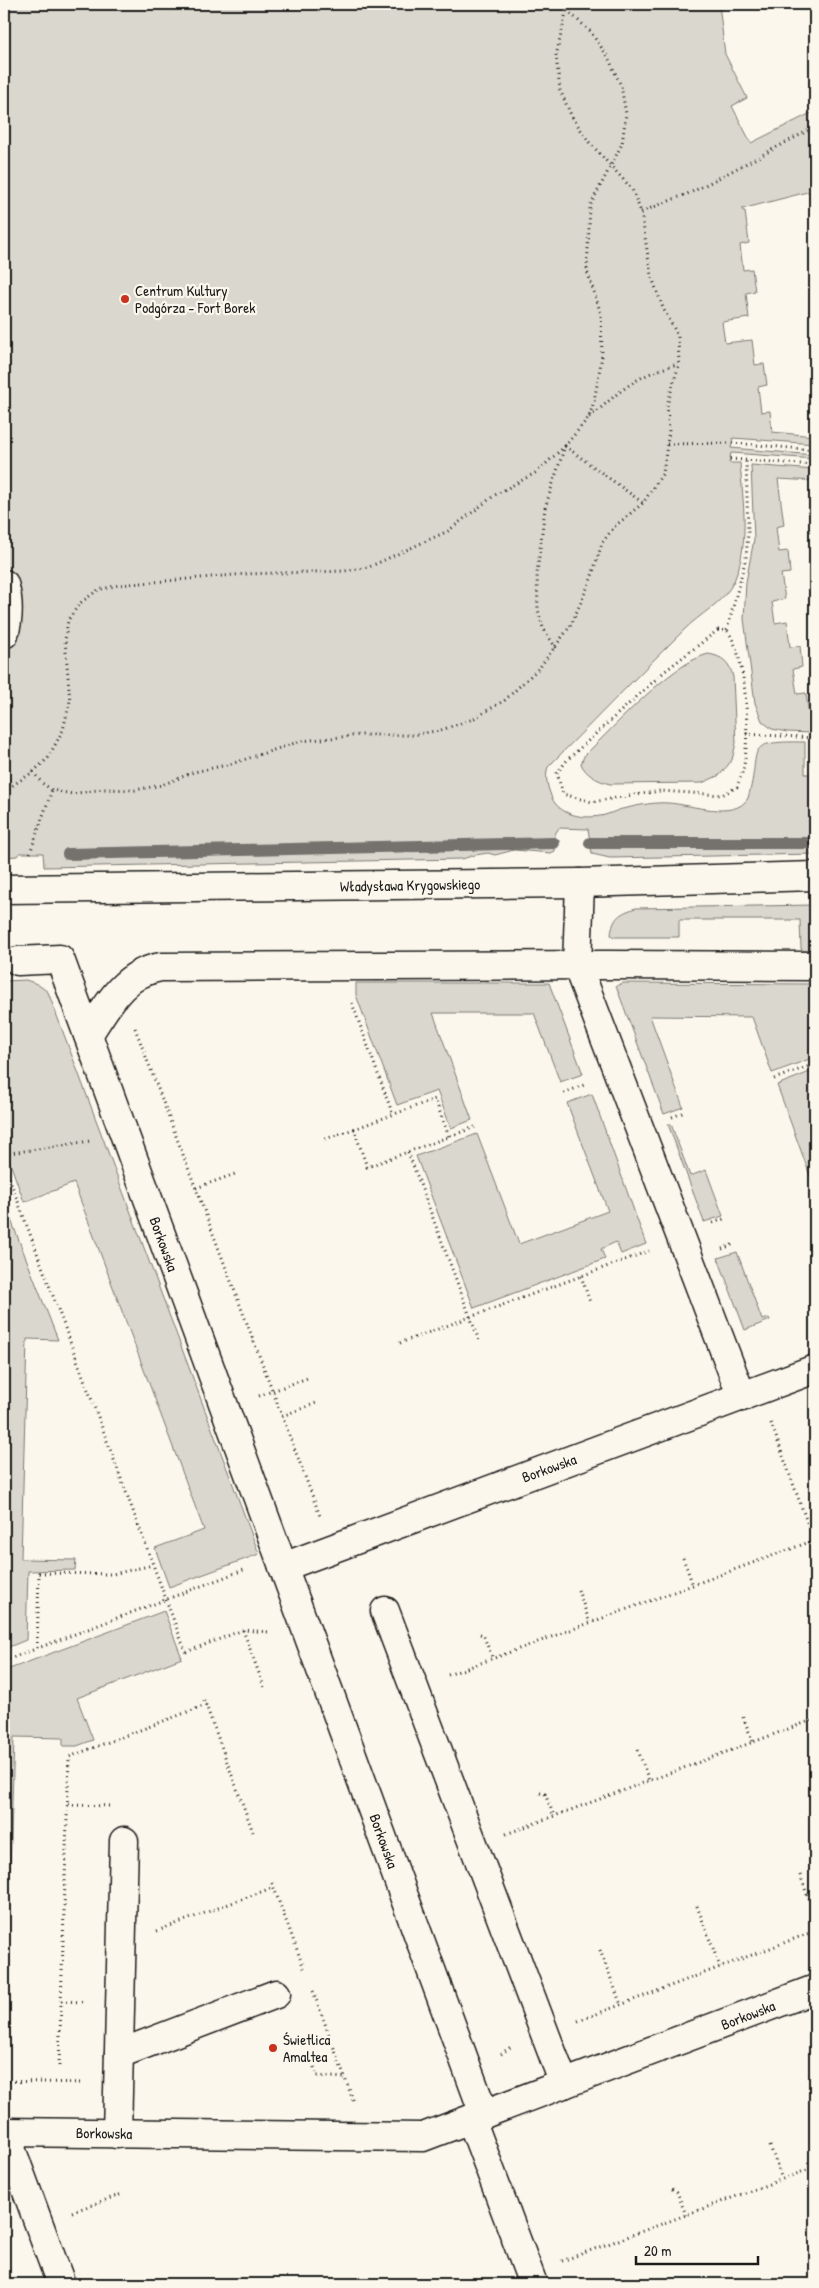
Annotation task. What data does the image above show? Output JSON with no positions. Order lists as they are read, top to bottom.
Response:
{
  "streets": {
    "street": ["Władysława Krygowskiego", "Borkowska"]
  },
  "places": ["Centrum Kultury Podgórza - Fort Borek", "Świetlica Amaltea"],
  "scale_bar": "20 m"
}
